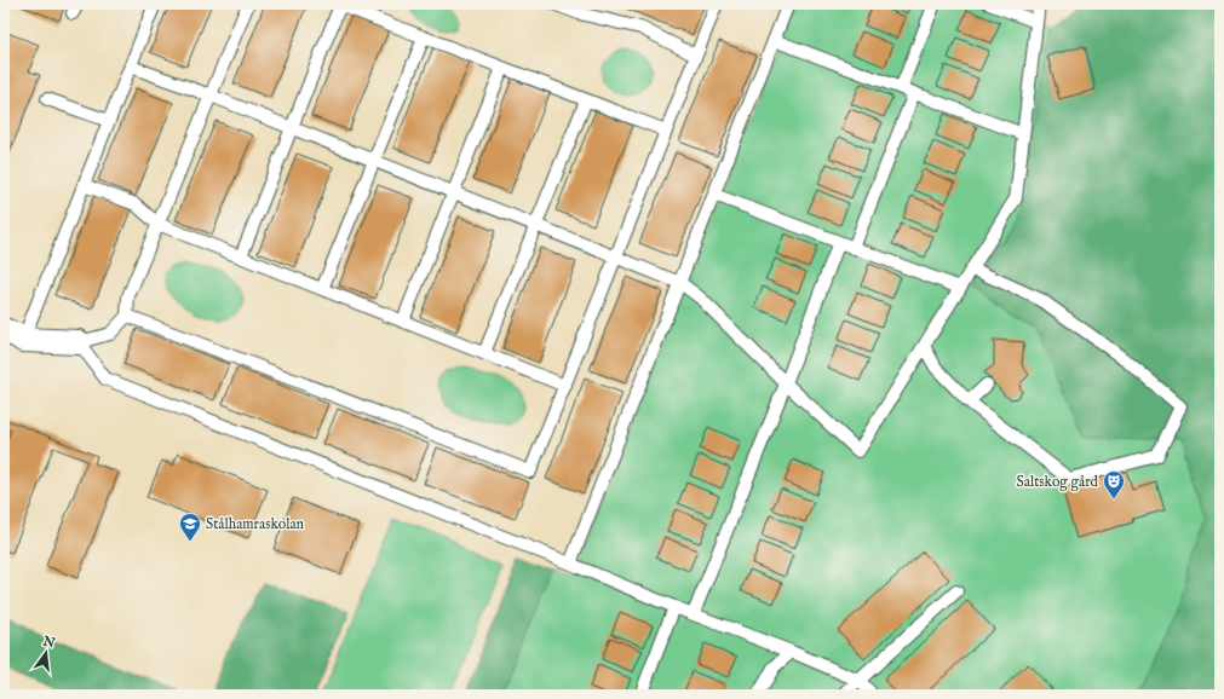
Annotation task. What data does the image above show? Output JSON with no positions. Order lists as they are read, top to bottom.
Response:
{
  "places": {
    "theatre": ["Saltskog gård"],
    "school or university": ["Stålhamraskolan"]
  },
  "north": "top"
}
